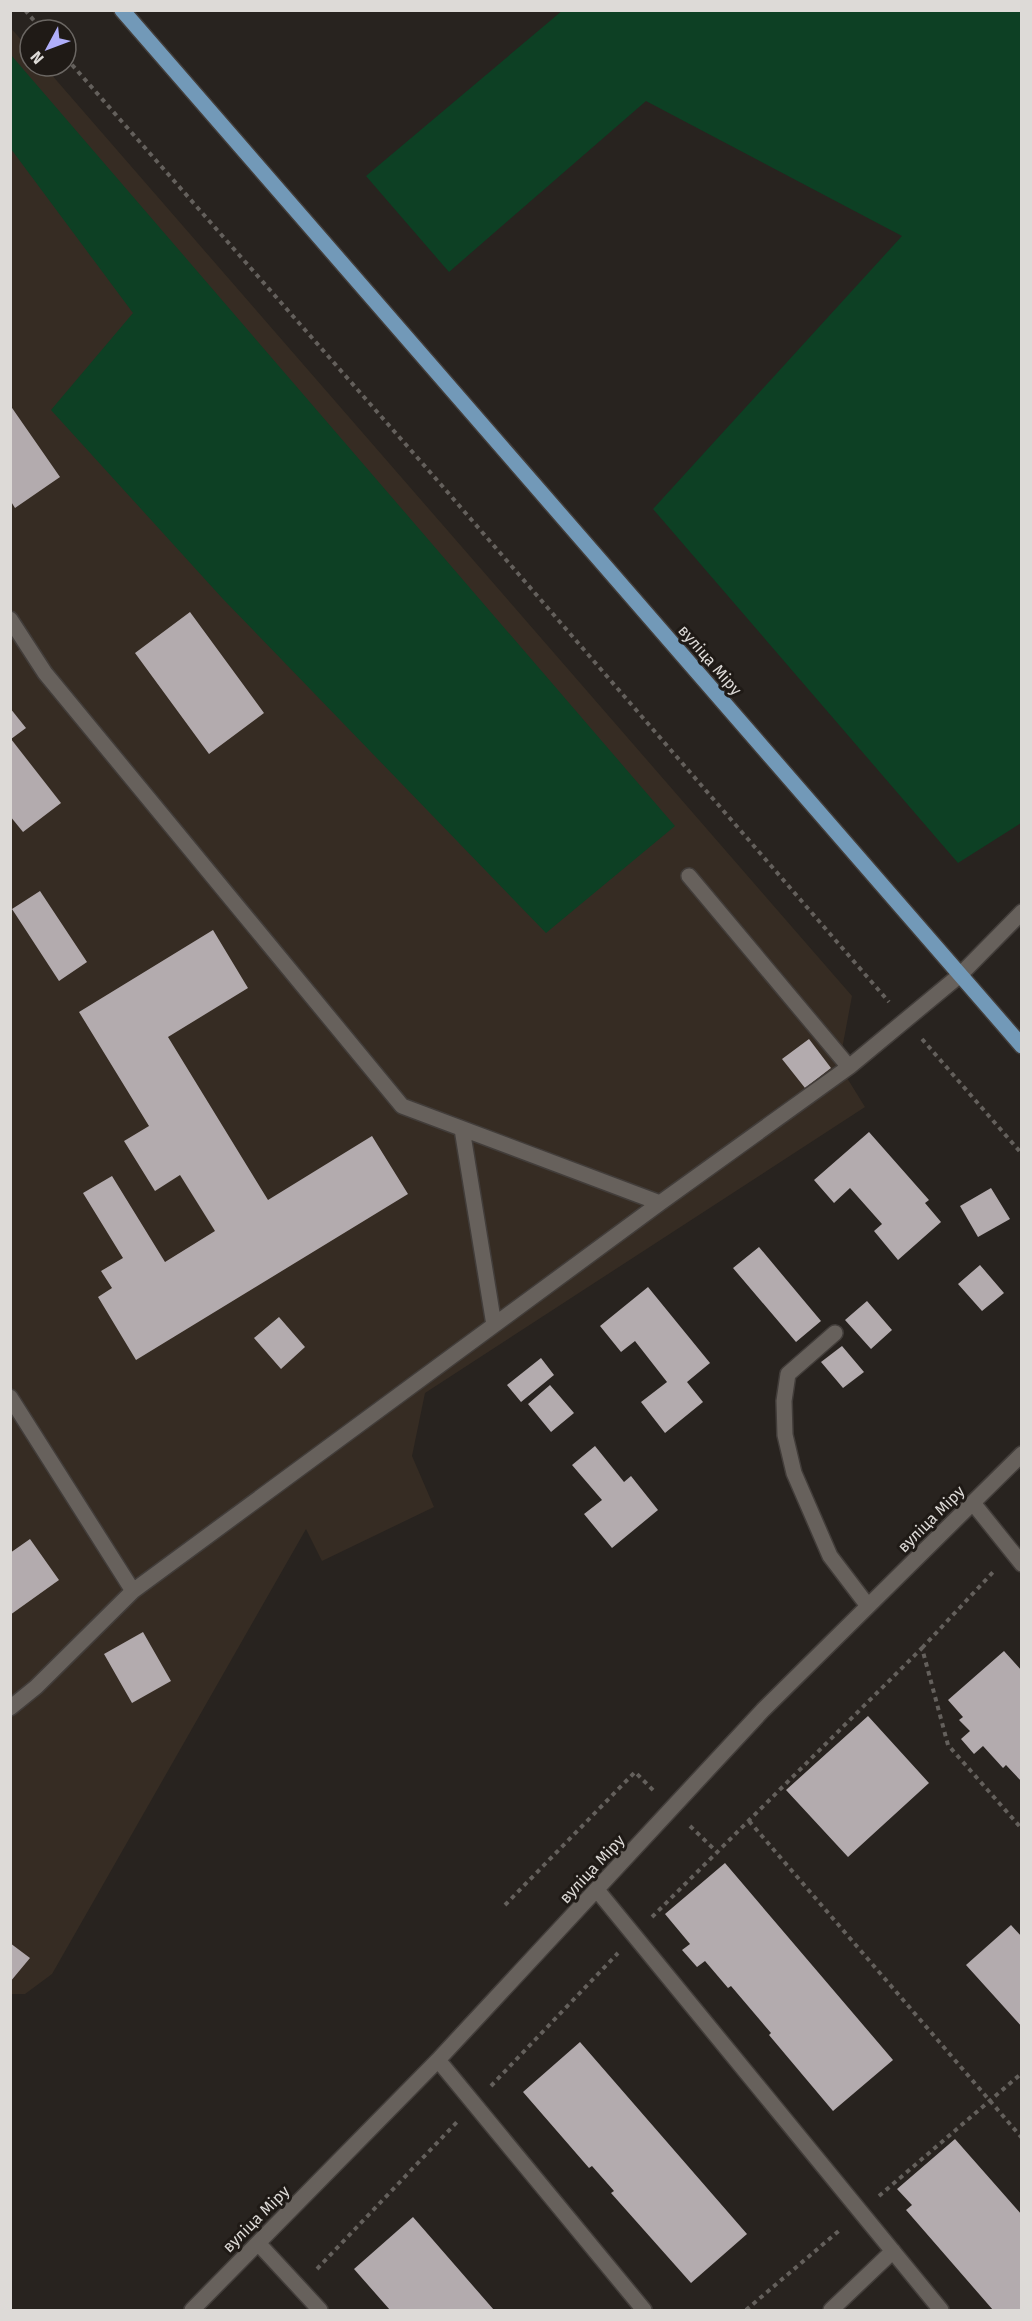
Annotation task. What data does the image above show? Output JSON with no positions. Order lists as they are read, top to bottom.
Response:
{
  "streets": {
    "main road": ["вуліца Міру"]
  },
  "north": "bottom left"
}
